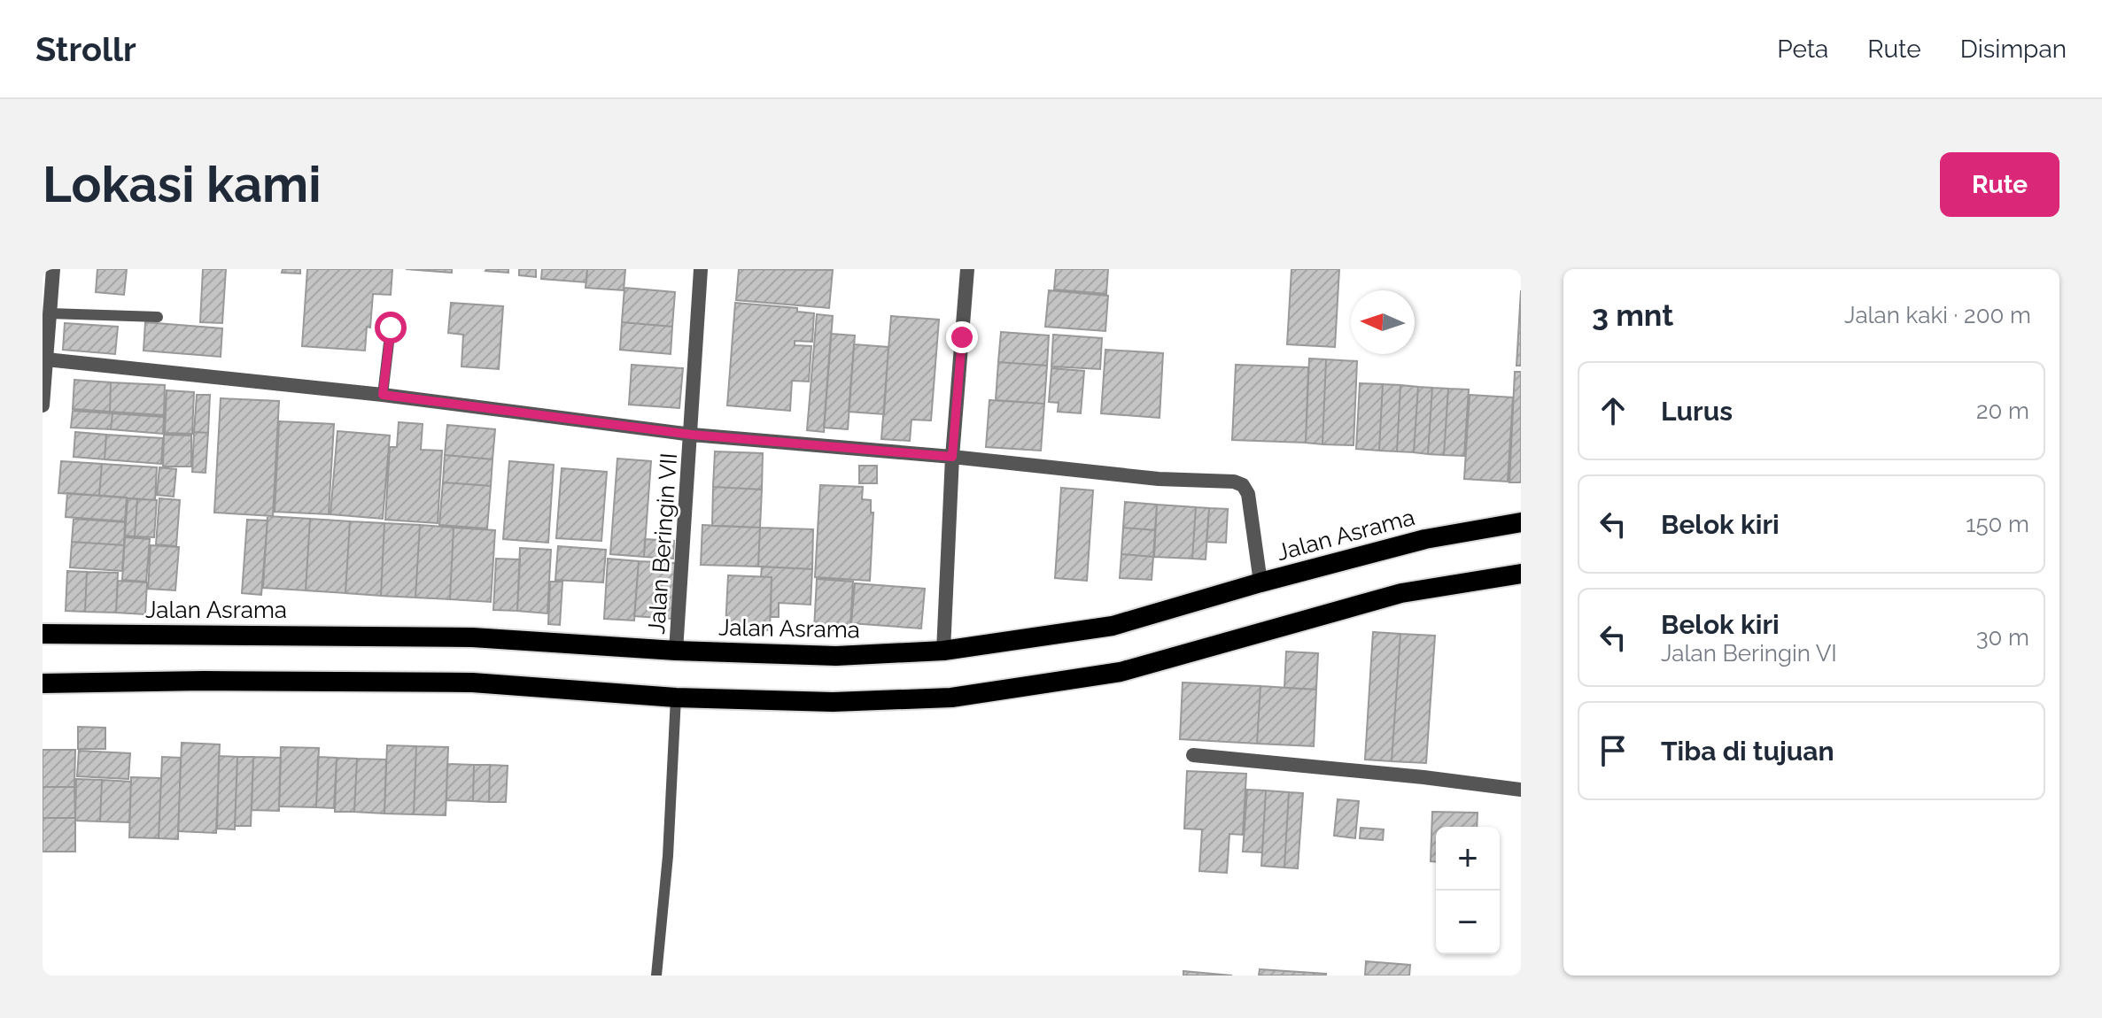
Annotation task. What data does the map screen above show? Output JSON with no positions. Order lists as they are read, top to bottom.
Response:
{
  "streets": {
    "highway": ["Jalan Asrama"],
    "street": ["Jalan Beringin VII"]
  },
  "crossings": [
    ["Jalan Asrama", "Jalan Beringin VII"]
  ],
  "north": "left",
  "page": {
    "header": "Strollr",
    "nav": ["Peta", "Rute", "Disimpan"],
    "buttons": "Rute",
    "title": "Lokasi kami",
    "heading": ["3 mnt", "Jalan kaki · 200 m"],
    "list": [
      ["Lurus", "20 m"],
      ["Belok kiri", "150 m"],
      ["Belok kiri", "Jalan Beringin VI", "30 m"],
      "Tiba di tujuan"
    ],
    "map_buttons": ["+", "−"]
  }
}
